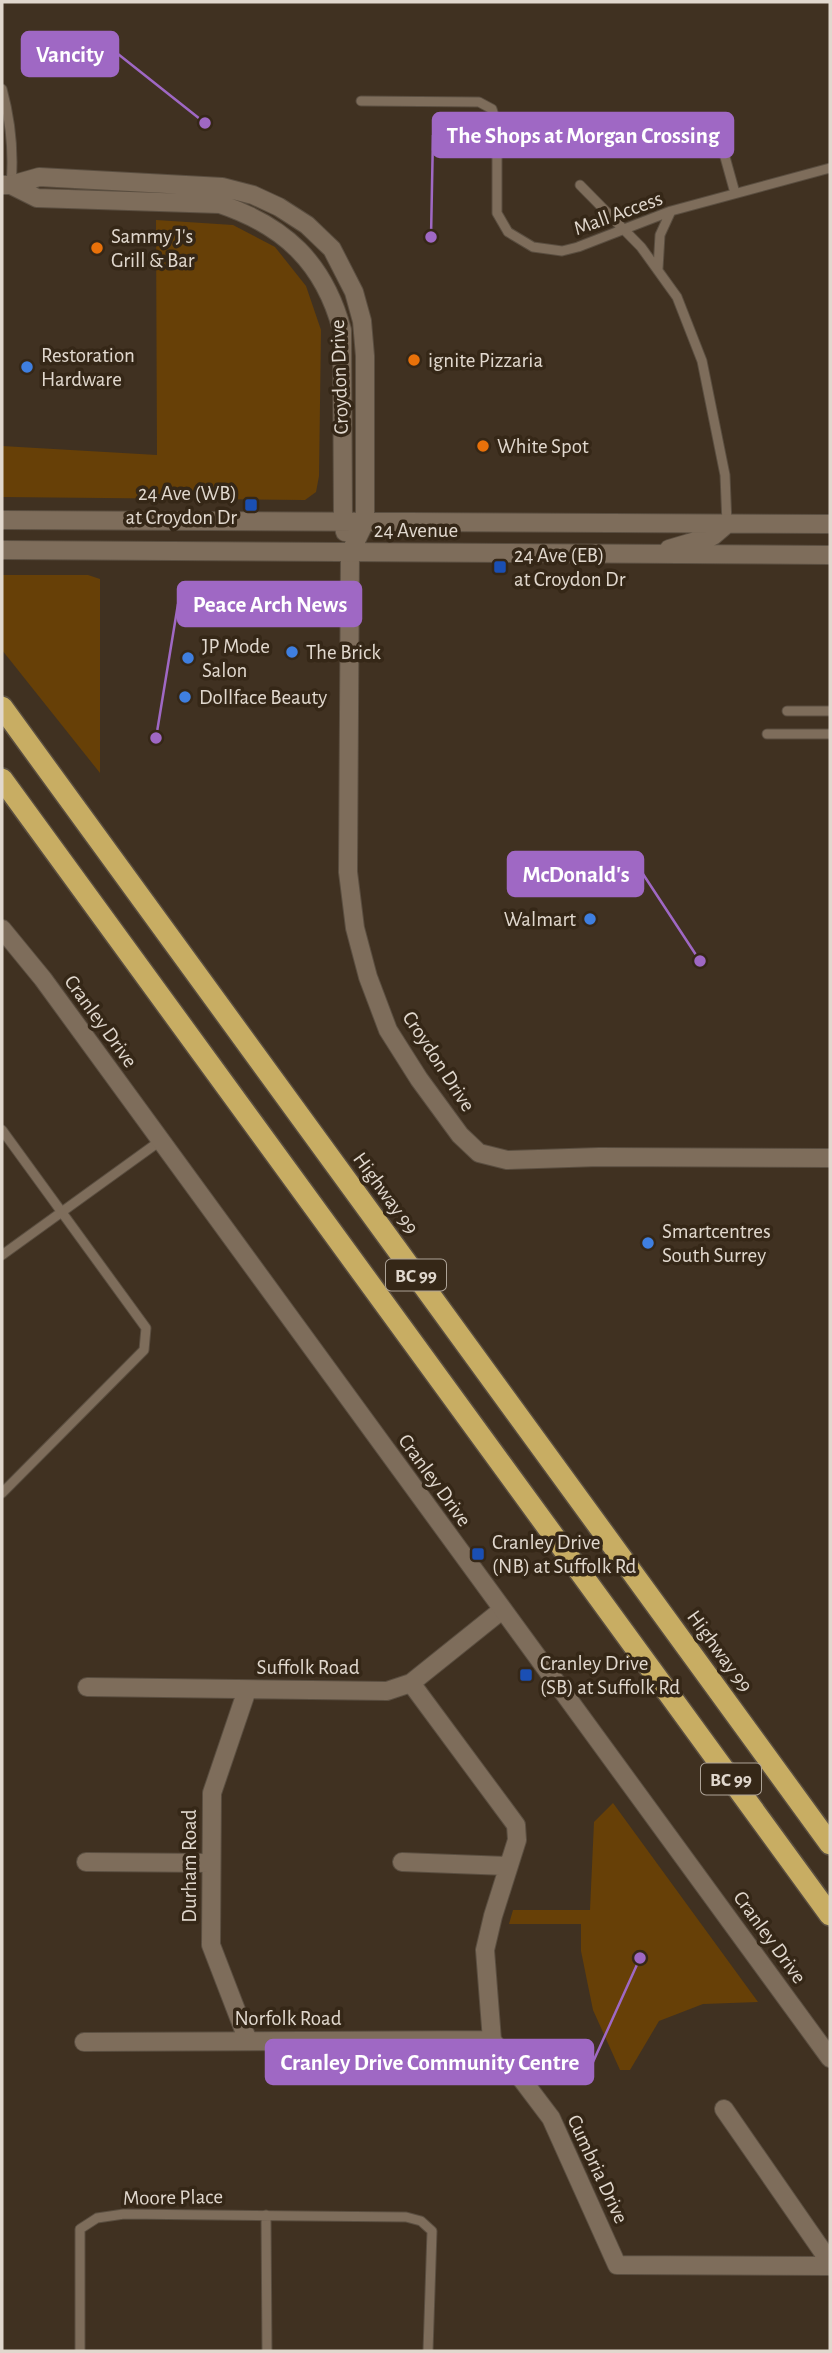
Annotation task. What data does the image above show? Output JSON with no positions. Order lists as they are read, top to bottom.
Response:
{
  "streets": {
    "highway": ["Highway 99", "BC 99"],
    "street": [
      "Croydon Drive",
      "24 Avenue",
      "Cranley Drive",
      "Suffolk Road",
      "Durham Road",
      "Norfolk Road",
      "Cumbria Drive"
    ],
    "lane": ["Mall Access", "Moore Place"]
  },
  "crossings": [
    ["Croydon Drive", "24 Avenue"],
    ["Cranley Drive", "Suffolk Road"],
    ["Suffolk Road", "Durham Road"],
    ["Durham Road", "Norfolk Road"],
    ["Norfolk Road", "Cumbria Drive"]
  ],
  "places": {
    "other": [
      "Vancity",
      "The Shops at Morgan Crossing",
      "Sammy J's Grill & Bar",
      "ignite Pizzaria",
      "Restoration Hardware",
      "White Spot",
      "The Brick",
      "JP Mode Salon",
      "Dollface Beauty",
      "Peace Arch News",
      "Walmart",
      "McDonald's",
      "Smartcentres South Surrey",
      "Cranley Drive Community Centre"
    ],
    "transit": [
      "24 Ave (WB) at Croydon Dr",
      "24 Ave (EB) at Croydon Dr",
      "Cranley Drive (NB) at Suffolk Rd",
      "Cranley Drive (SB) at Suffolk Rd"
    ]
  }
}
